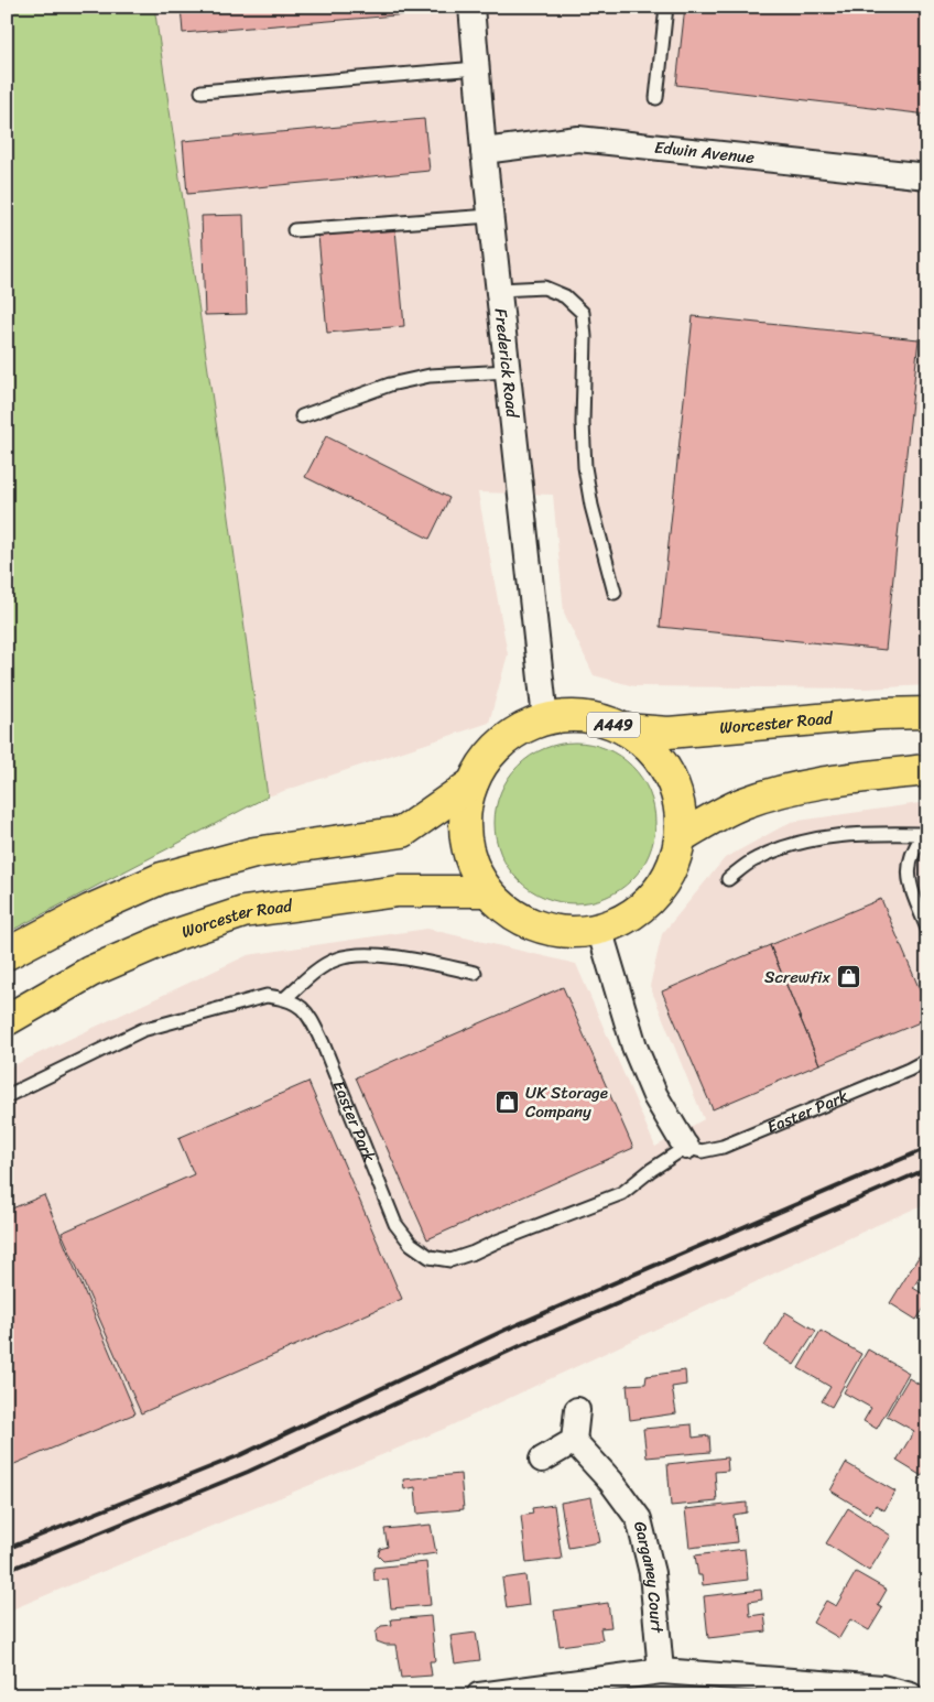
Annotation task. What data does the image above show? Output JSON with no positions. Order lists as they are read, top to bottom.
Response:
{
  "streets": {
    "highway": ["Worcester Road", "A449"],
    "street": ["Edwin Avenue", "Frederick Road", "Garganey Court"],
    "lane": ["Easter Park"]
  },
  "crossings": [
    ["Edwin Avenue", "Frederick Road"],
    ["Frederick Road", "Worcester Road"]
  ],
  "places": {
    "shop": ["Screwfix", "UK Storage Company"]
  }
}
